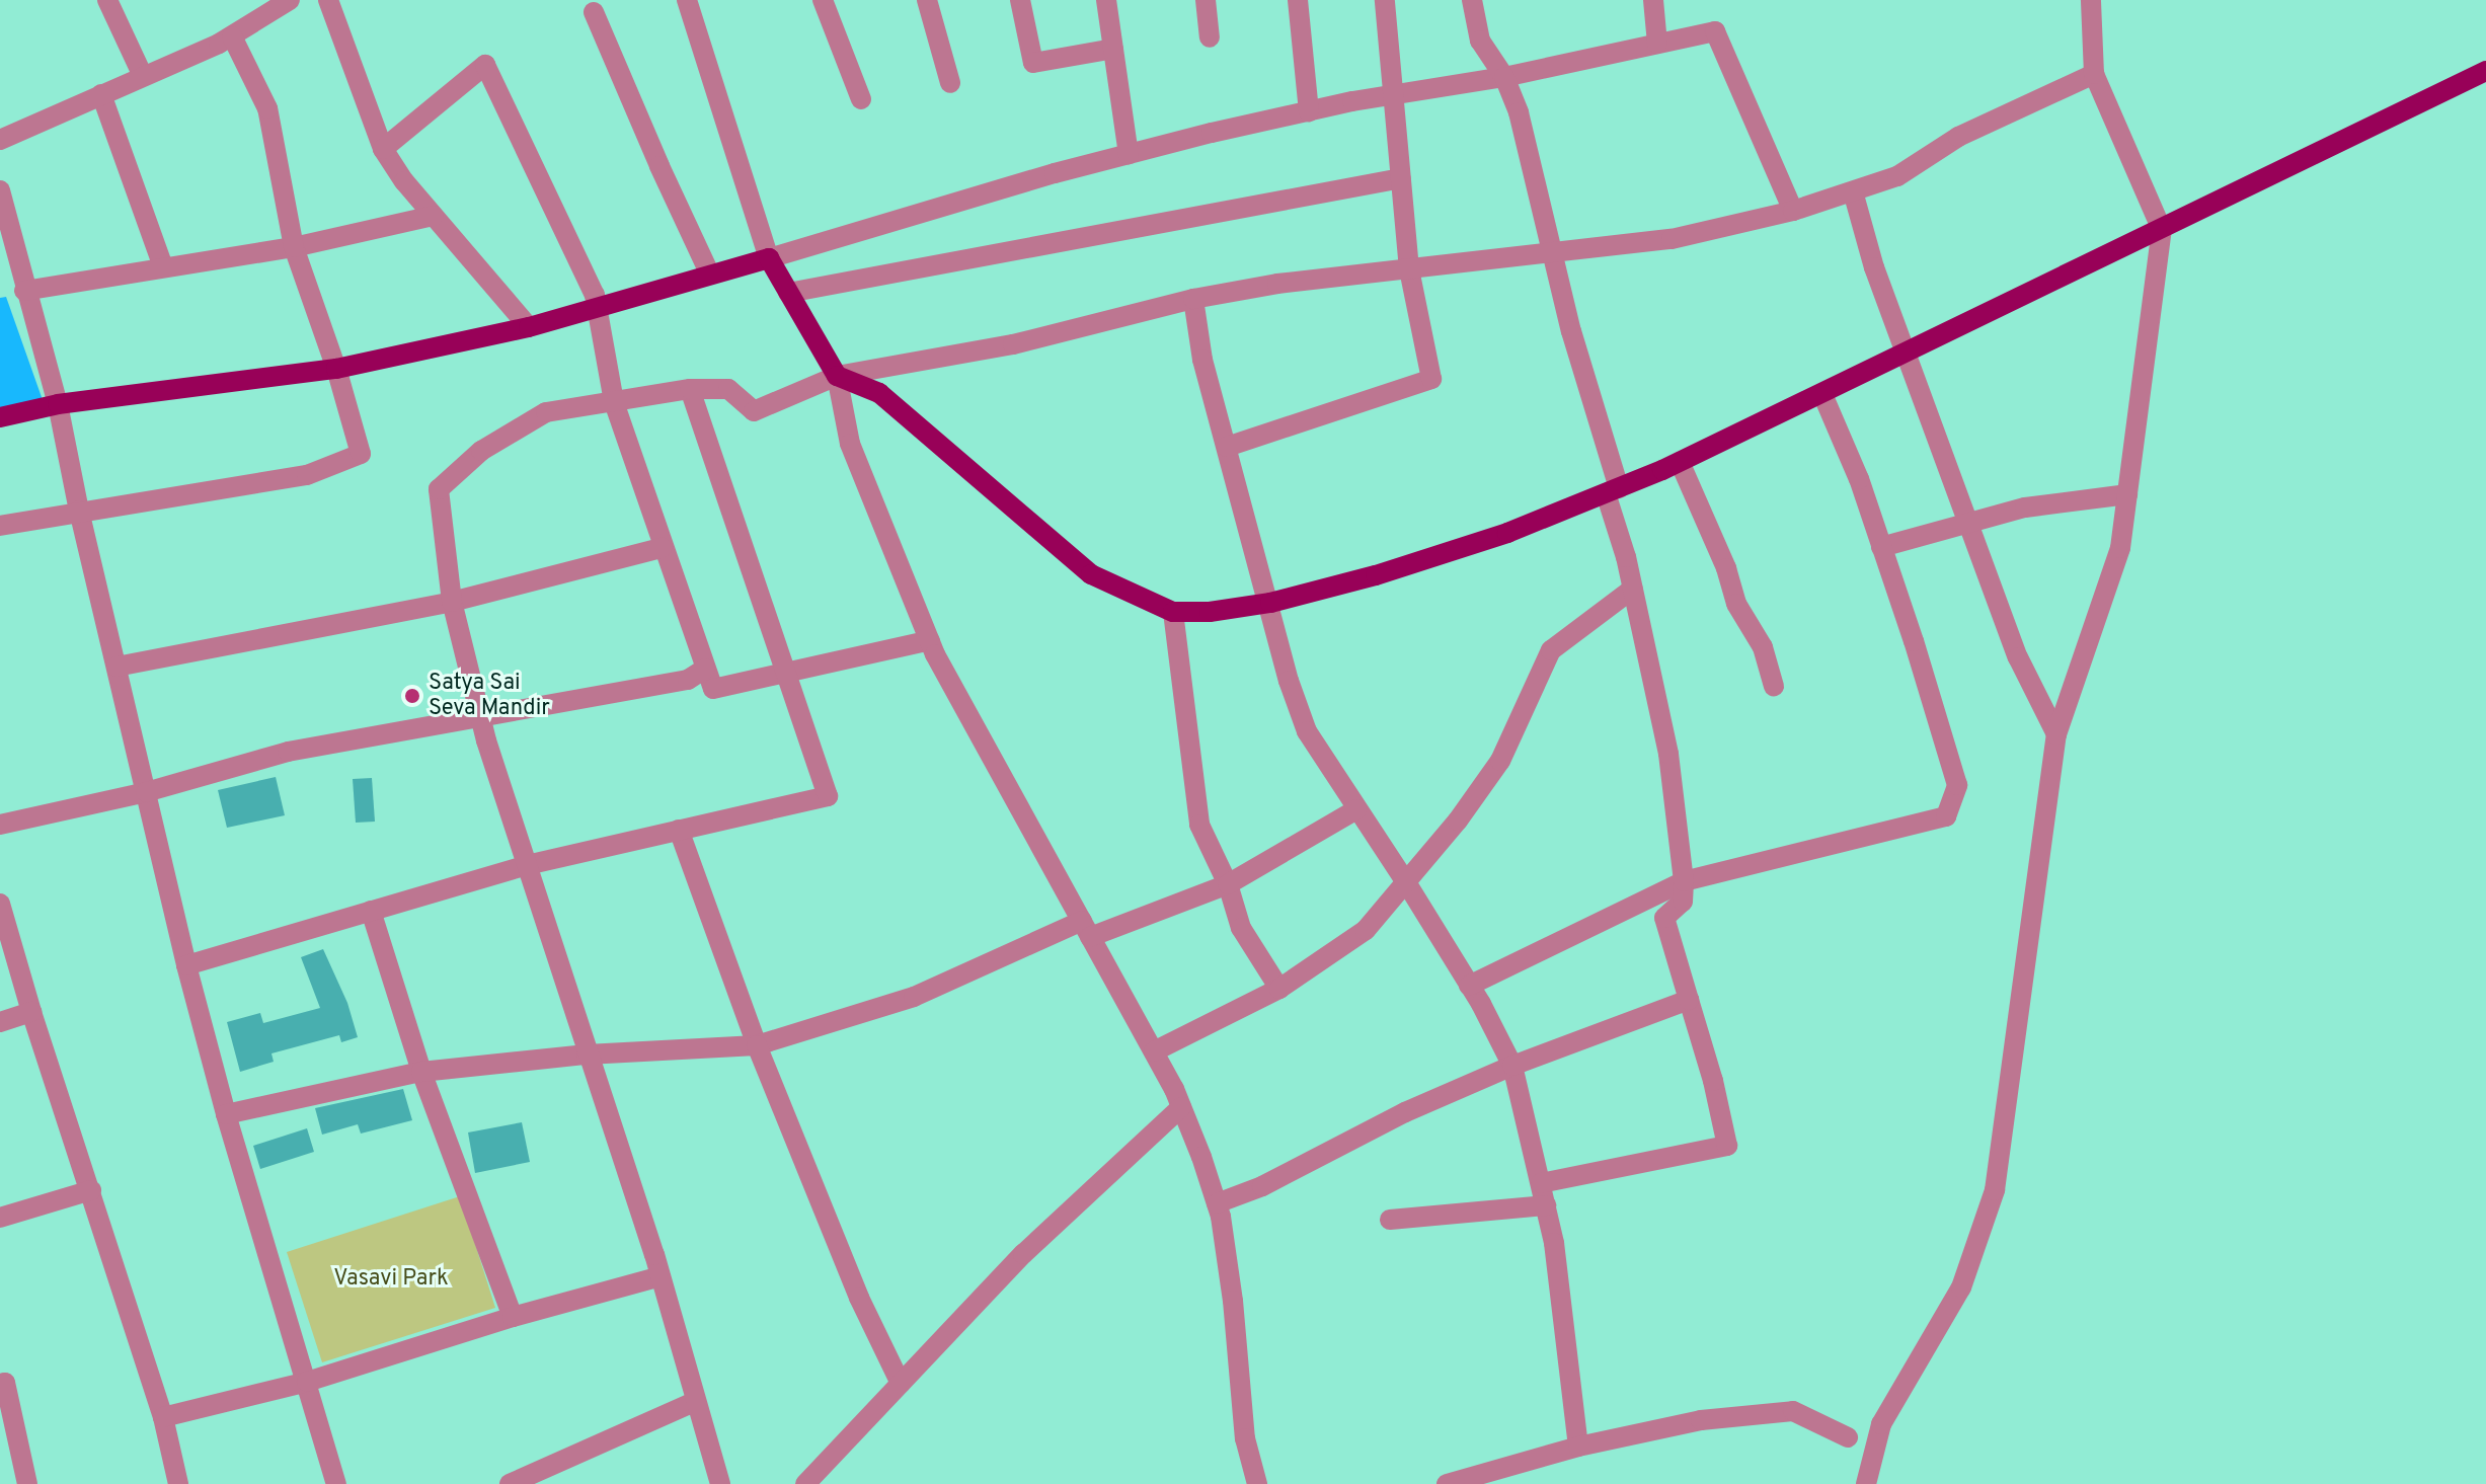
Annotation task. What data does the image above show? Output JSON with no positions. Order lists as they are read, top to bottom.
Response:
{
  "parks": ["Vasavi Park"],
  "places": ["Satya Sai Seva Mandir"]
}
